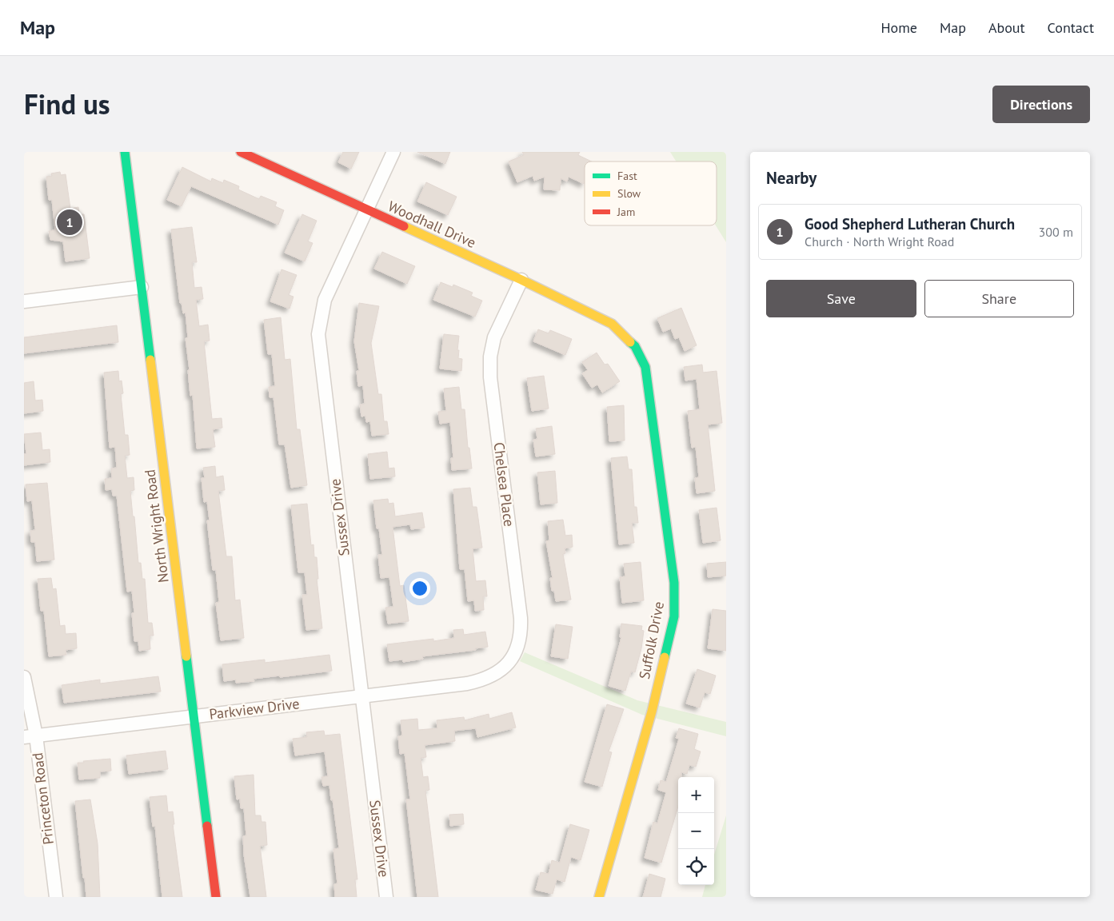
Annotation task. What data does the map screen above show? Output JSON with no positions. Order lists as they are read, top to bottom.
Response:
{
  "streets": {
    "street": [
      "Woodhall Drive",
      "Chelsea Place",
      "Sussex Drive",
      "North Wright Road",
      "Suffolk Drive",
      "Parkview Drive",
      "Princeton Road"
    ]
  },
  "crossings": [
    ["Woodhall Drive", "Chelsea Place"],
    ["Woodhall Drive", "Sussex Drive"],
    ["Woodhall Drive", "Suffolk Drive"],
    ["Chelsea Place", "Parkview Drive"],
    ["Sussex Drive", "Parkview Drive"],
    ["North Wright Road", "Parkview Drive"],
    ["Parkview Drive", "Princeton Road"]
  ],
  "legend": ["Fast", "Slow", "Jam"],
  "page": {
    "header": "Map",
    "nav": [
      "Home",
      "Map",
      "About",
      "Contact"
    ],
    "title": "Find us",
    "buttons": [
      "Directions",
      ["Save", "Share"]
    ],
    "heading": "Nearby",
    "list": [
      {
        "mark": "1",
        "name": "Good Shepherd Lutheran Church",
        "note": "Church · North Wright Road",
        "value": "300 m"
      }
    ],
    "pins": "1",
    "map_buttons": ["+", "−"]
  }
}
